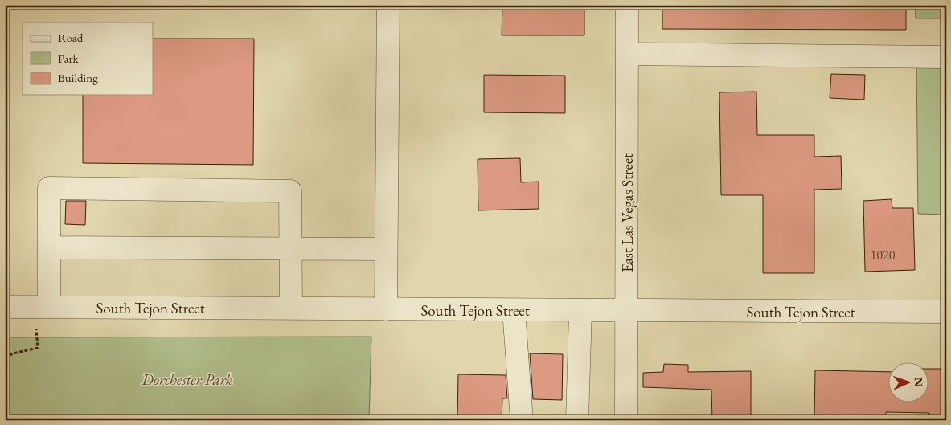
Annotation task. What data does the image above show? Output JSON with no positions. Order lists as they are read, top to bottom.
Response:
{
  "streets": {
    "street": ["East Las Vegas Street", "South Tejon Street"]
  },
  "crossings": [
    ["East Las Vegas Street", "South Tejon Street"]
  ],
  "parks": ["Dorchester Park"],
  "house_numbers": ["1020"],
  "legend": ["Road", "Park", "Building"],
  "north": "right"
}
